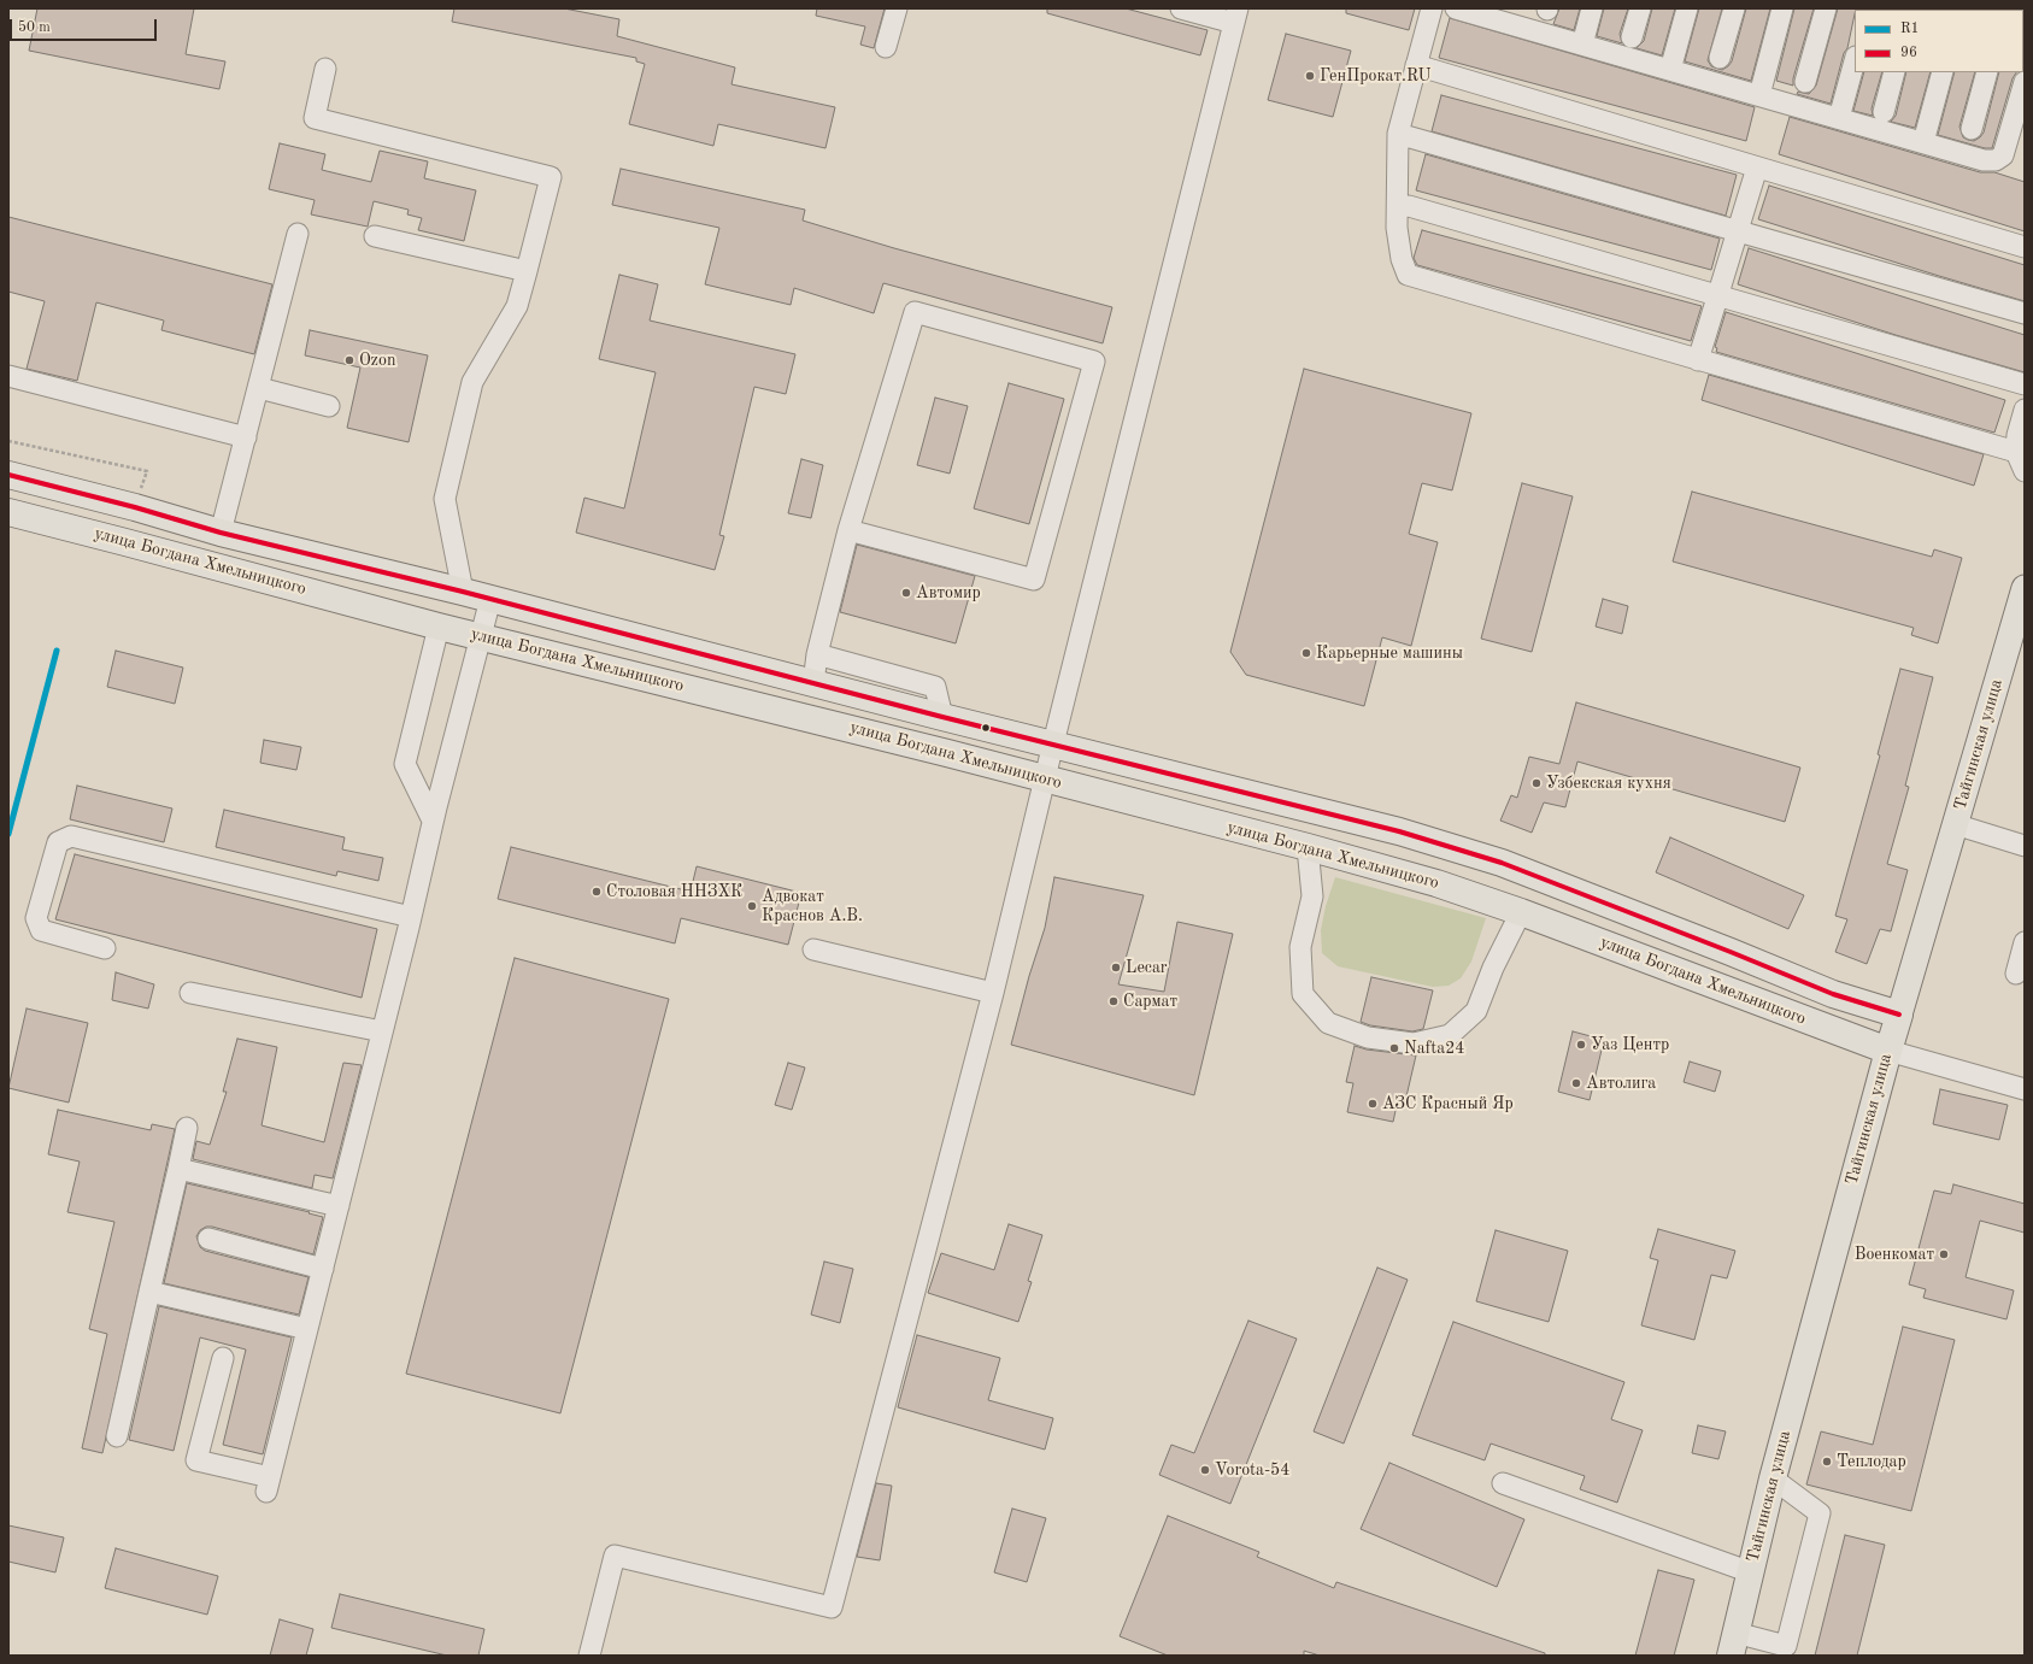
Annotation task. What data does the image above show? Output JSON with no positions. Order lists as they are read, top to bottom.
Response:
{
  "streets": {
    "highway": ["улица Богдана Хмельницкого", "Тайгинская улица"]
  },
  "crossings": [
    ["улица Богдана Хмельницкого", "Тайгинская улица"]
  ],
  "places": [
    "ГенПрокат.RU",
    "Ozon",
    "Автомир",
    "Карьерные машины",
    "Узбекская кухня",
    "Столовая ННЗХК",
    "Адвокат Краснов А.В.",
    "Lecar",
    "Сармат",
    "Уаз Центр",
    "Nafta24",
    "Автолига",
    "АЗС Красный Яр",
    "Военкомат",
    "Теплодар",
    "Vorota-54"
  ],
  "lines": ["transit line 96", "transit line R1"],
  "legend": ["R1", "96"],
  "scale_bar": "50 m"
}
